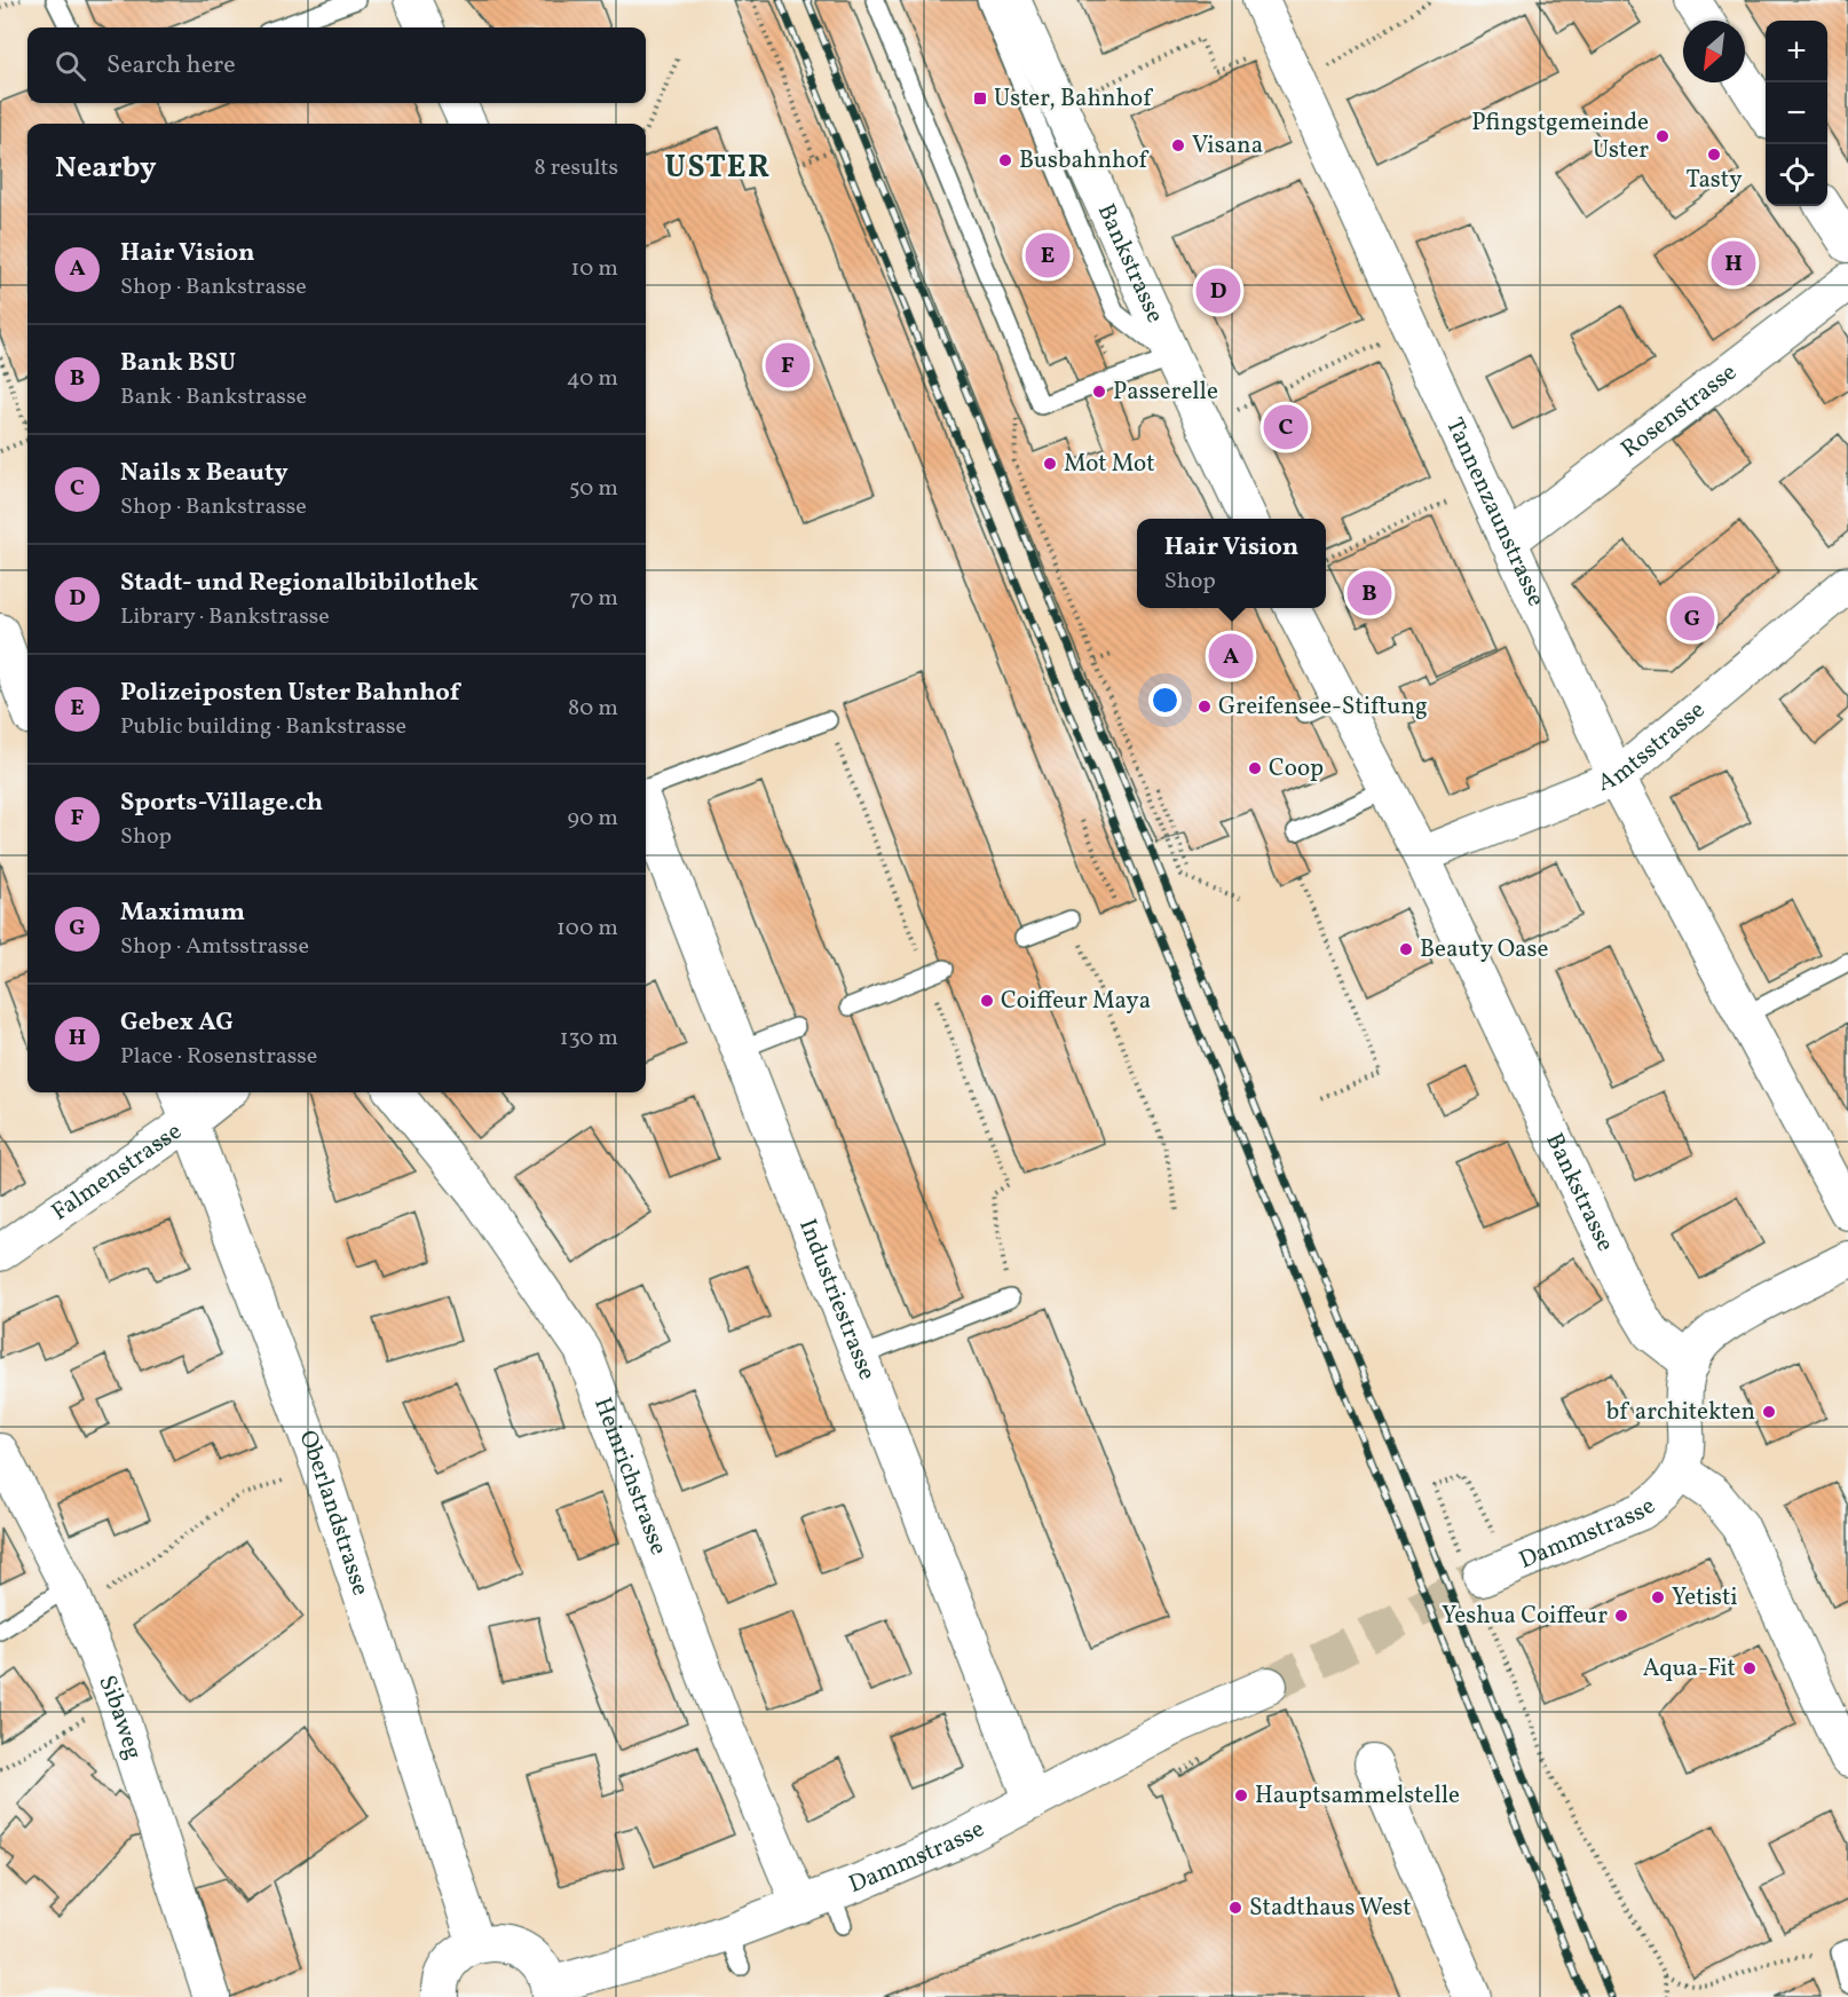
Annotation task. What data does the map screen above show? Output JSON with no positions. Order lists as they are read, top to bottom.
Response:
{
  "streets": {
    "street": [
      "Bankstrasse",
      "Rosenstrasse",
      "Tannenzaunstrasse",
      "Amtsstrasse",
      "Falmenstrasse",
      "Industriestrasse",
      "Heinrichstrasse",
      "Oberlandstrasse",
      "Dammstrasse",
      "Sibaweg"
    ]
  },
  "crossings": [
    ["Bankstrasse", "Amtsstrasse"],
    ["Rosenstrasse", "Tannenzaunstrasse"],
    ["Tannenzaunstrasse", "Amtsstrasse"],
    ["Falmenstrasse", "Oberlandstrasse"],
    ["Industriestrasse", "Dammstrasse"],
    ["Heinrichstrasse", "Dammstrasse"]
  ],
  "districts": ["USTER"],
  "places": {
    "transit": ["Uster, Bahnhof"],
    "other": [
      "Pfingstgemeinde Uster",
      "Visana",
      "Tasty",
      "Busbahnhof",
      "Passerelle",
      "Mot Mot",
      "Greifensee-Stiftung",
      "Coop",
      "Beauty Oase",
      "Coiffeur Maya",
      "bf architekten",
      "Yetisti",
      "Yeshua Coiffeur",
      "Aqua-Fit",
      "Hauptsammelstelle",
      "Stadthaus West"
    ]
  },
  "north": "bottom left",
  "page": {
    "map_buttons": ["+", "−"],
    "search": "Search here",
    "heading": ["Nearby", "8 results"],
    "list": [
      {
        "mark": "A",
        "name": "Hair Vision",
        "note": "Shop · Bankstrasse",
        "value": "10 m"
      },
      {
        "mark": "B",
        "name": "Bank BSU",
        "note": "Bank · Bankstrasse",
        "value": "40 m"
      },
      {
        "mark": "C",
        "name": "Nails x Beauty",
        "note": "Shop · Bankstrasse",
        "value": "50 m"
      },
      {
        "mark": "D",
        "name": "Stadt- und Regionalbibilothek",
        "note": "Library · Bankstrasse",
        "value": "70 m"
      },
      {
        "mark": "E",
        "name": "Polizeiposten Uster Bahnhof",
        "note": "Public building · Bankstrasse",
        "value": "80 m"
      },
      {
        "mark": "F",
        "name": "Sports-Village.ch",
        "note": "Shop",
        "value": "90 m"
      },
      {
        "mark": "G",
        "name": "Maximum",
        "note": "Shop · Amtsstrasse",
        "value": "100 m"
      },
      {
        "mark": "H",
        "name": "Gebex AG",
        "note": "Place · Rosenstrasse",
        "value": "130 m"
      }
    ],
    "pins": [
      "E",
      "H",
      "D",
      "F",
      "C",
      "B",
      "G",
      "A"
    ],
    "popup": ["Hair Vision", "Shop"]
  }
}
